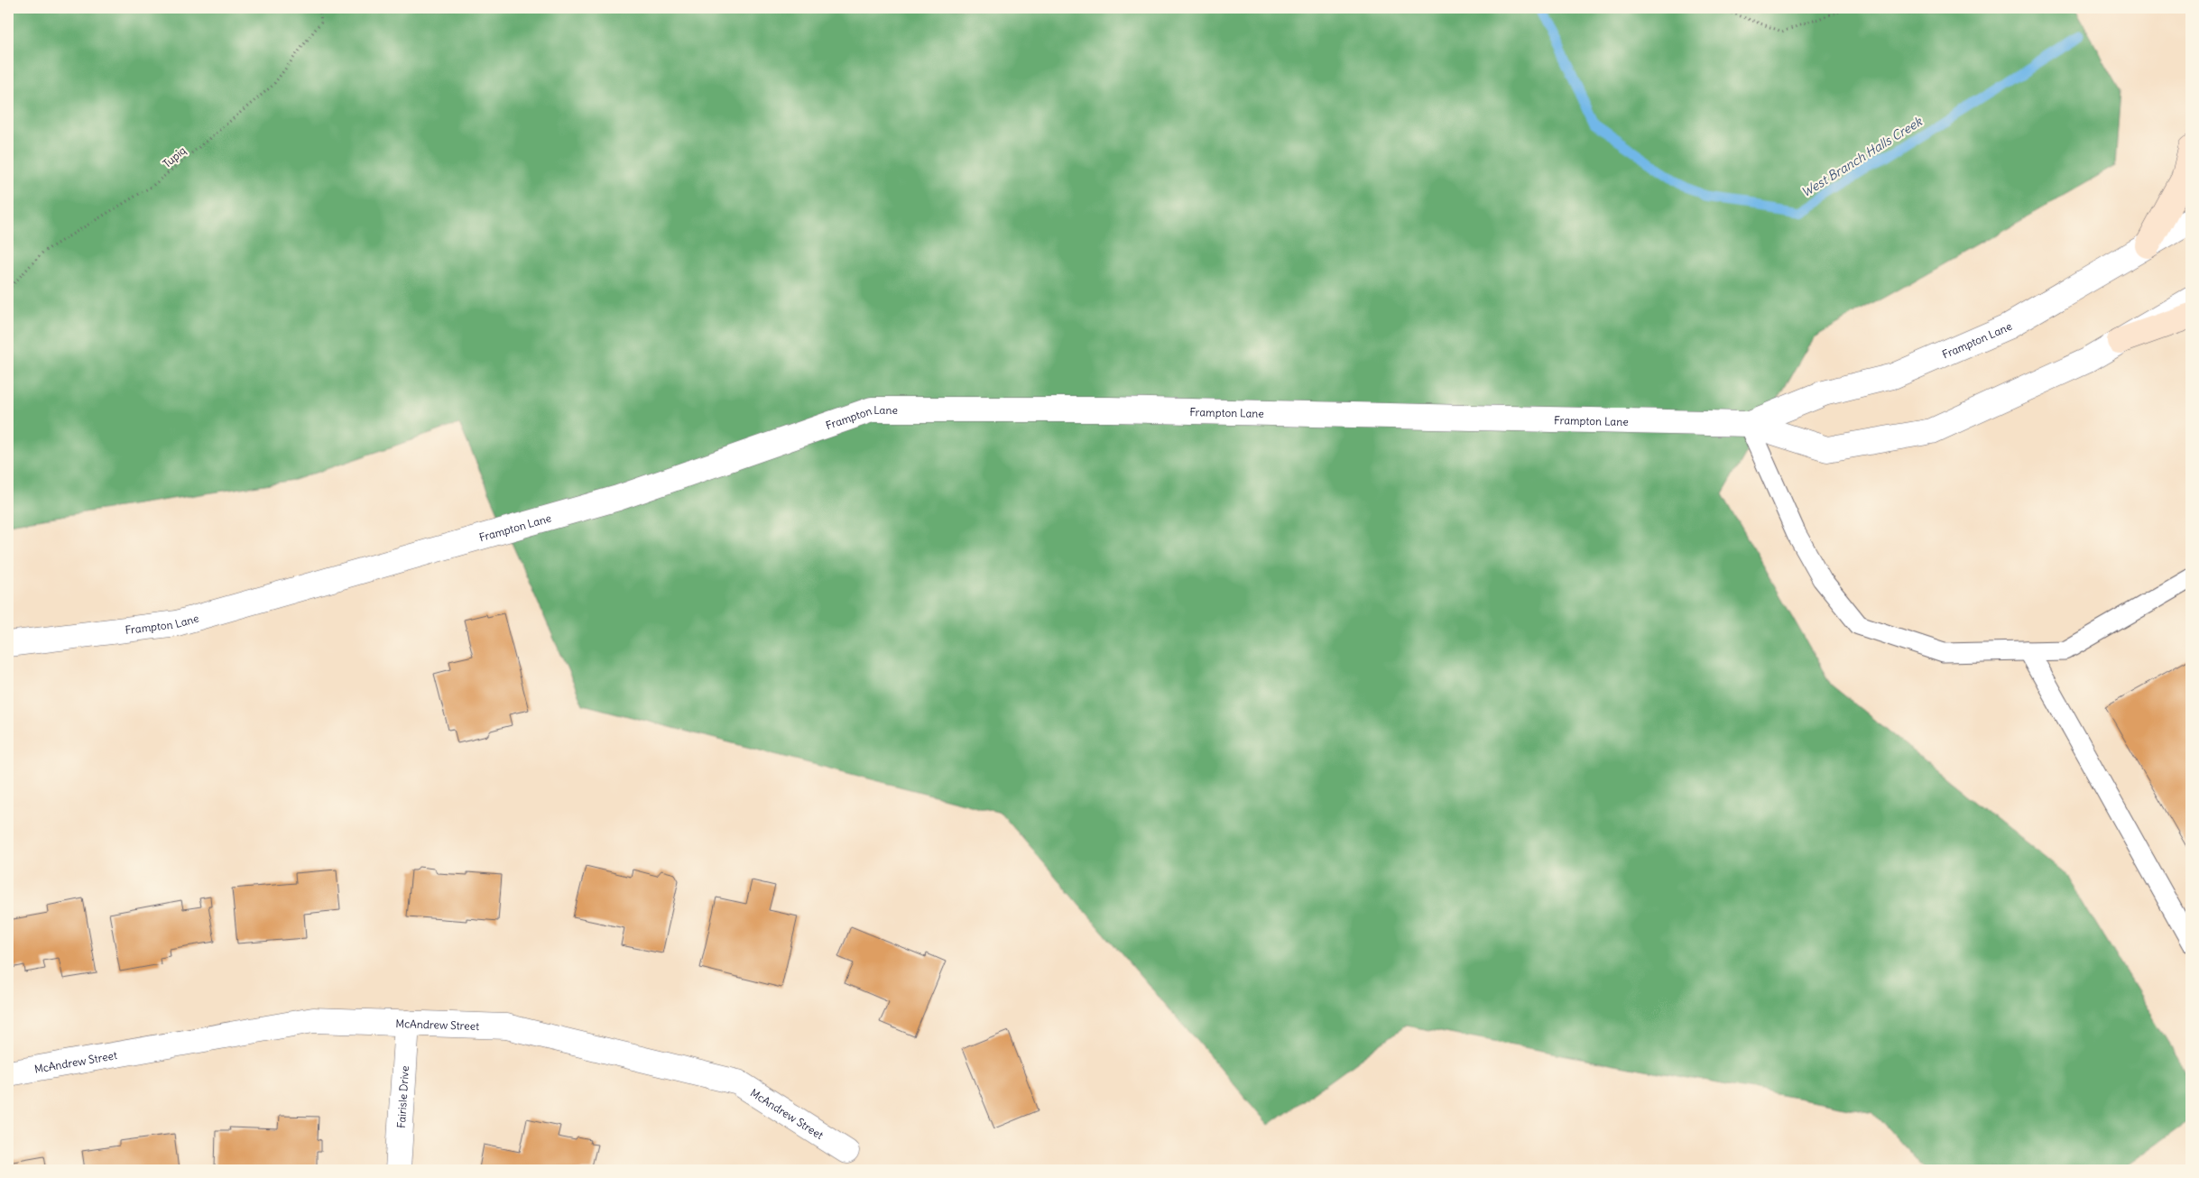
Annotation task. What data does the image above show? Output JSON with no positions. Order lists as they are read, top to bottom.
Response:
{
  "streets": {
    "street": ["Frampton Lane", "McAndrew Street", "Fairisle Drive"],
    "path": ["Tupiq"]
  },
  "crossings": [
    ["McAndrew Street", "Fairisle Drive"]
  ],
  "water": ["West Branch Halls Creek"]
}
